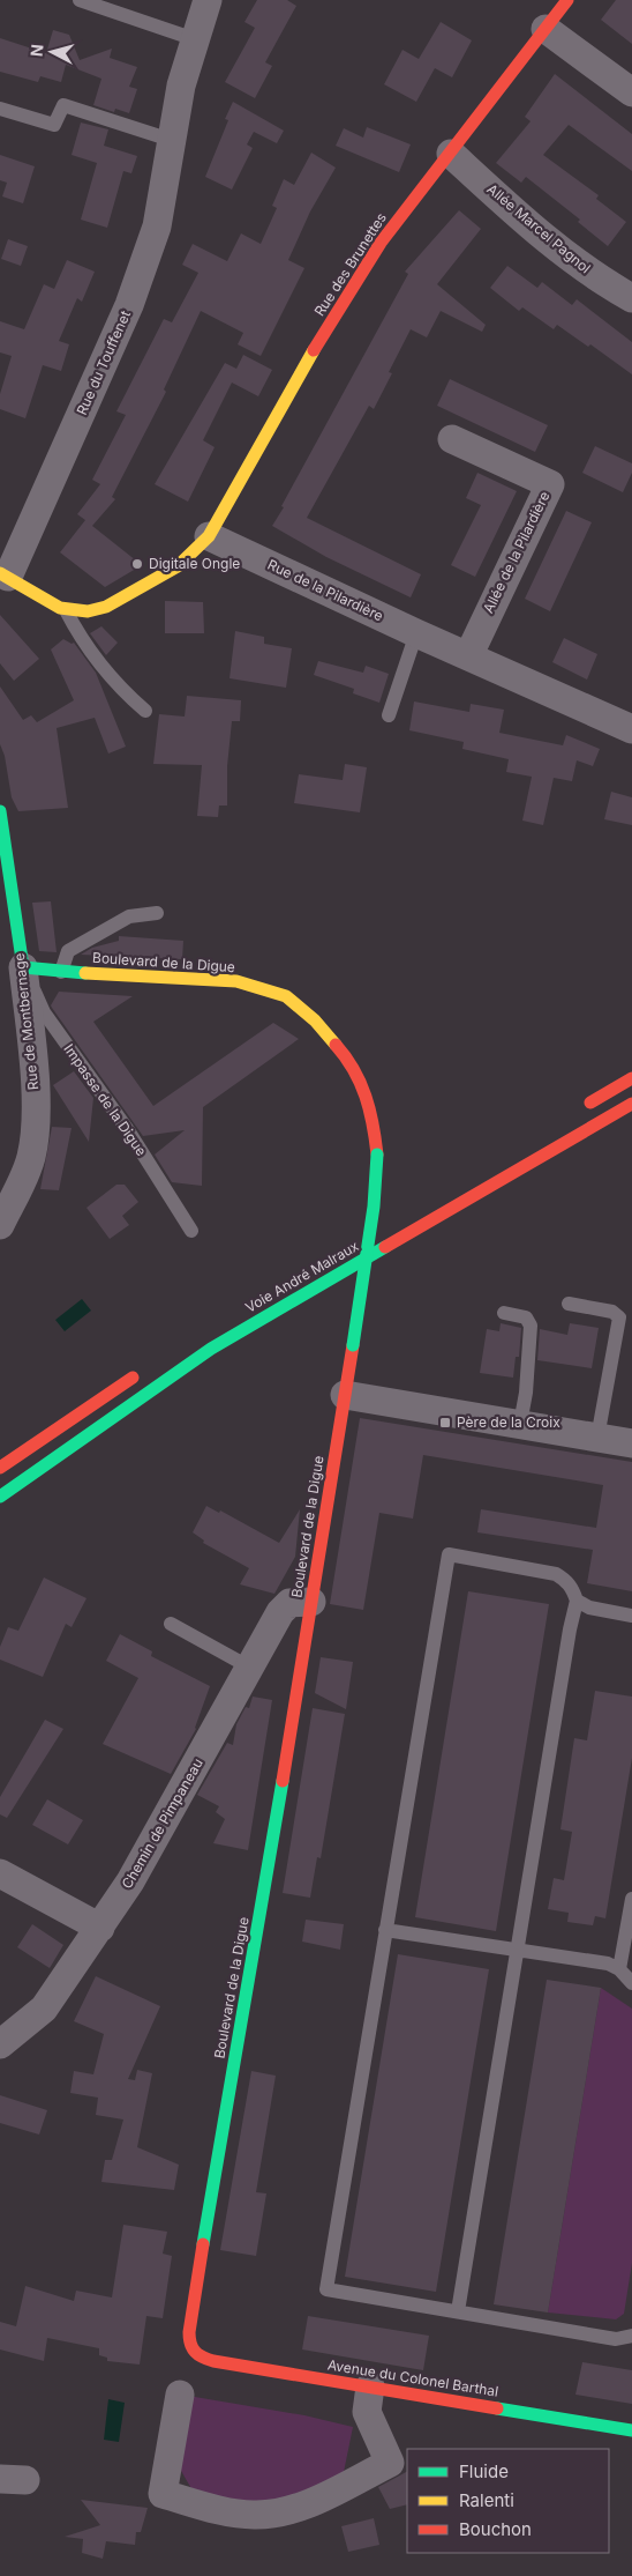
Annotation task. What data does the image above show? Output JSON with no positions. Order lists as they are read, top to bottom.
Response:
{
  "streets": {
    "street": [
      "Allée Marcel Pagnol",
      "Rue des Brunettes",
      "Rue du Touffenet",
      "Allée de la Pilardière",
      "Rue de la Pilardière",
      "Boulevard de la Digue",
      "Rue de Montbernage",
      "Voie André Malraux",
      "Chemin de Pimpaneau",
      "Avenue du Colonel Barthal"
    ],
    "lane": ["Impasse de la Digue"]
  },
  "crossings": [
    ["Allée Marcel Pagnol", "Rue des Brunettes"],
    ["Rue des Brunettes", "Rue de la Pilardière"],
    ["Allée de la Pilardière", "Rue de la Pilardière"],
    ["Boulevard de la Digue", "Rue de Montbernage"],
    ["Boulevard de la Digue", "Impasse de la Digue"],
    ["Boulevard de la Digue", "Chemin de Pimpaneau"],
    ["Boulevard de la Digue", "Avenue du Colonel Barthal"],
    ["Rue de Montbernage", "Impasse de la Digue"]
  ],
  "places": {
    "other": ["Digitale Ongle"],
    "transit": ["Père de la Croix"]
  },
  "legend": ["Fluide", "Ralenti", "Bouchon"],
  "north": "left"
}
